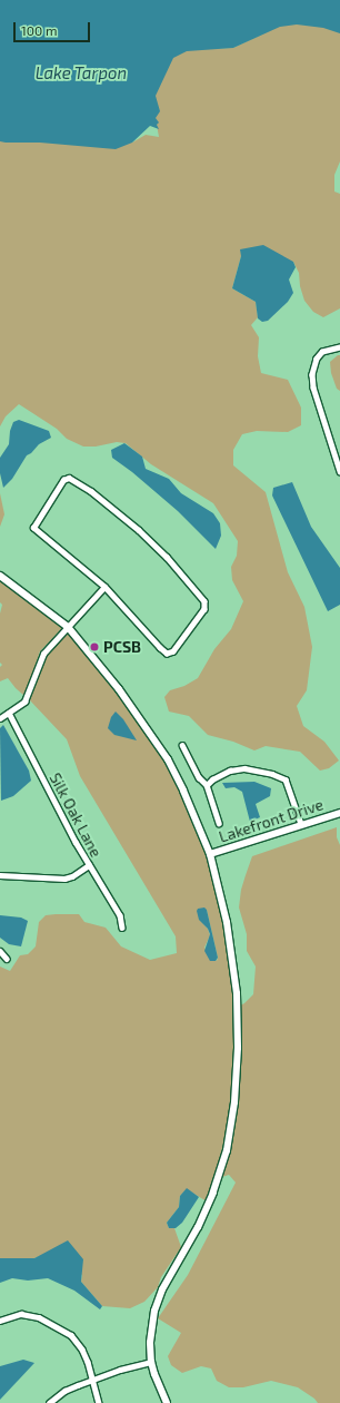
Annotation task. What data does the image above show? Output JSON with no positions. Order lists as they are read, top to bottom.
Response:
{
  "streets": {
    "street": ["Silk Oak Lane", "Lakefront Drive"]
  },
  "water": ["Lake Tarpon"],
  "places": ["PCSB"],
  "scale_bar": "100 m"
}
